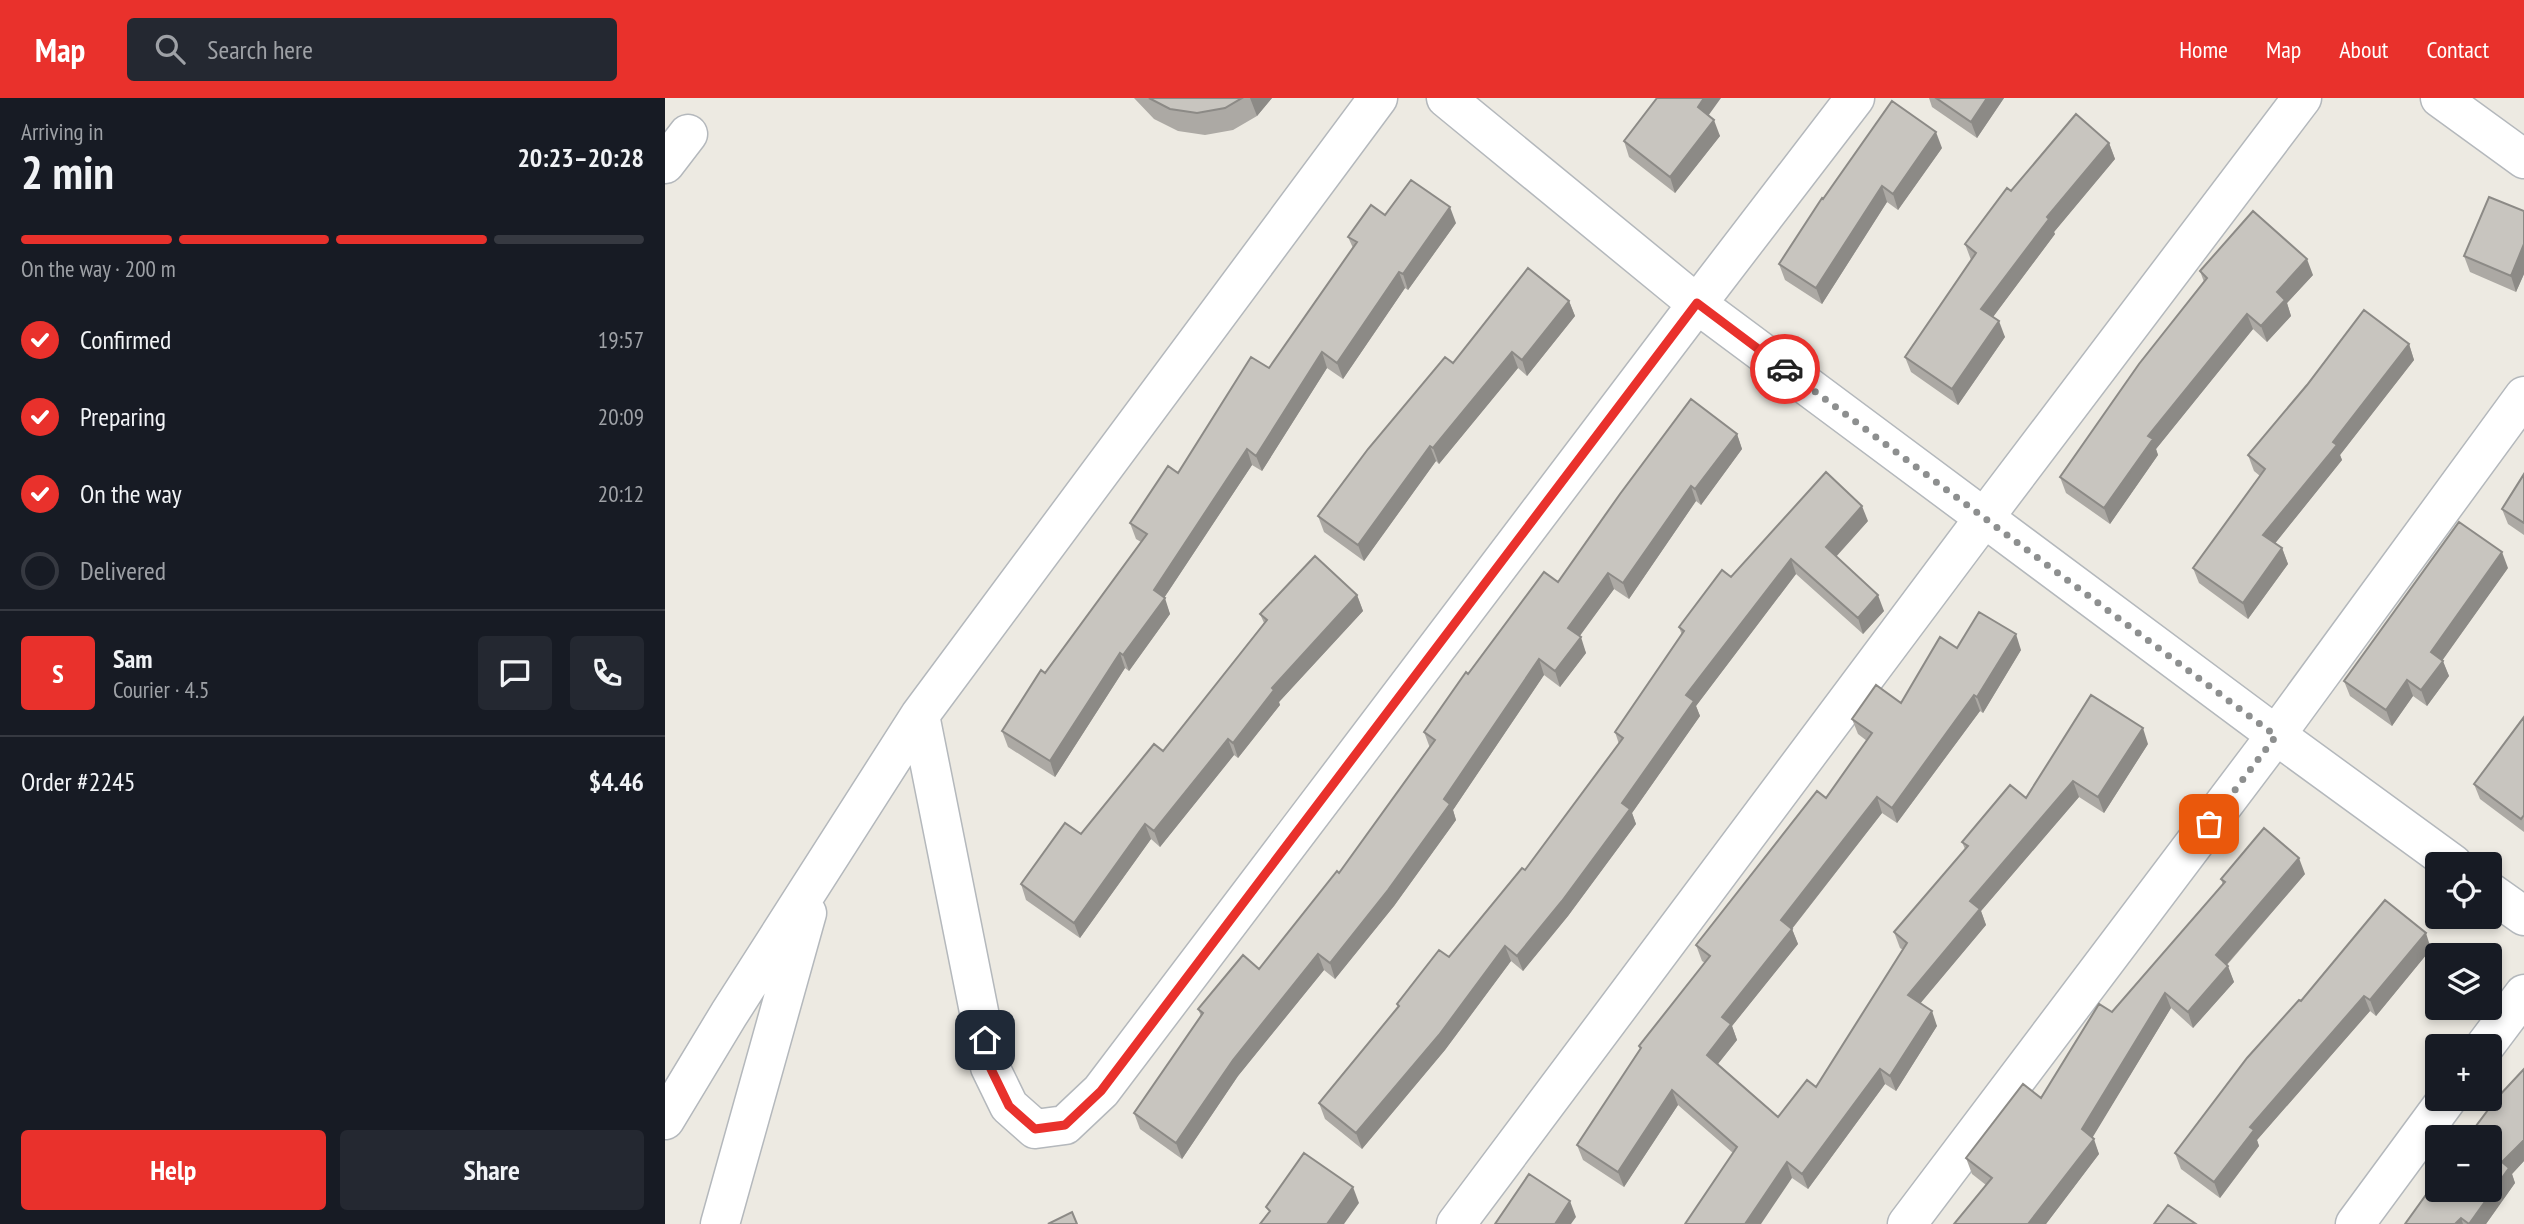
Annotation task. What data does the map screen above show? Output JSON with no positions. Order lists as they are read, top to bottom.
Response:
{
  "page": {
    "header": "Map",
    "search": "Search here",
    "nav": [
      "Home",
      "Map",
      "About",
      "Contact"
    ],
    "heading": ["2 min", "Arriving in", "20:23–20:28"],
    "panel": [
      "Sam",
      "Courier · 4.5",
      "Order #2245",
      "$4.46"
    ],
    "bar": "On the way · 200 m",
    "list": [
      ["Confirmed", "19:57"],
      ["Preparing", "20:09"],
      ["On the way", "20:12"],
      "Delivered"
    ],
    "round": "S",
    "map_buttons": ["+", "−"],
    "buttons": ["Help", "Share"]
  }
}
